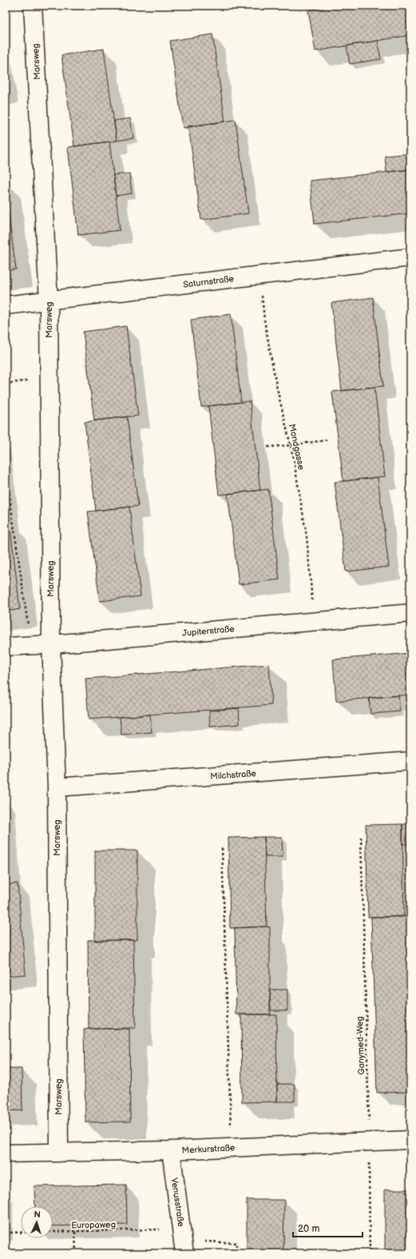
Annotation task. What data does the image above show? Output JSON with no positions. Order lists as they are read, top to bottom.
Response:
{
  "streets": {
    "street": [
      "Marsweg",
      "Saturnstraße",
      "Jupiterstraße",
      "Milchstraße",
      "Merkurstraße",
      "Venusstraße"
    ],
    "path": ["Mondgasse", "Ganymed-Weg", "Europaweg"]
  },
  "crossings": [
    ["Marsweg", "Saturnstraße"],
    ["Marsweg", "Jupiterstraße"],
    ["Marsweg", "Milchstraße"],
    ["Marsweg", "Merkurstraße"],
    ["Saturnstraße", "Mondgasse"],
    ["Mondgasse", "Jupiterstraße"],
    ["Ganymed-Weg", "Merkurstraße"],
    ["Merkurstraße", "Venusstraße"],
    ["Venusstraße", "Europaweg"]
  ],
  "scale_bar": "20 m",
  "north": "top"
}
